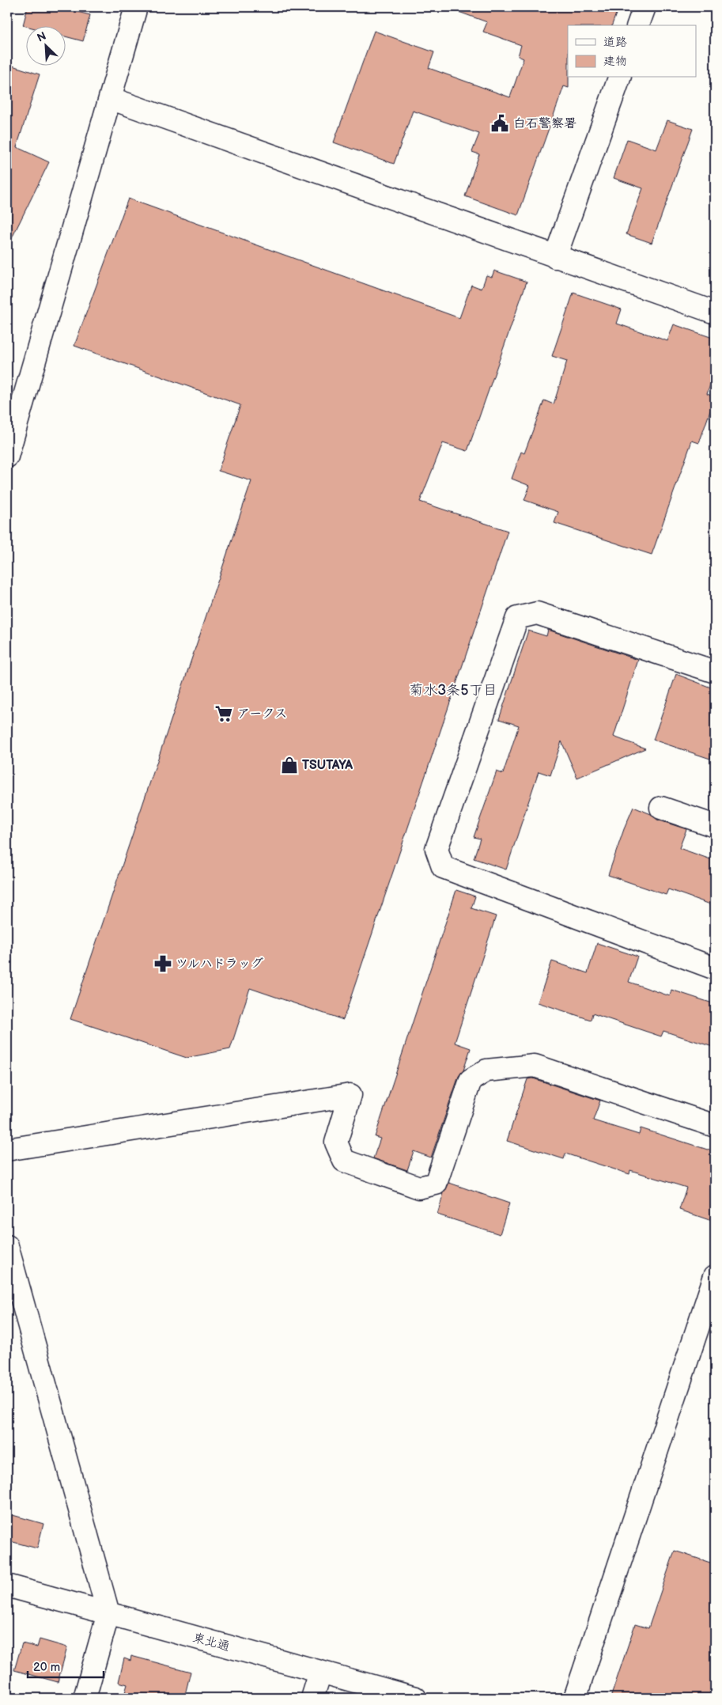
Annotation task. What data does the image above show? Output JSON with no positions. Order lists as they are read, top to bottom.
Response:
{
  "streets": {
    "street": ["東北通"]
  },
  "districts": ["菊水3条5丁目"],
  "places": {
    "public building": ["白石警察署"],
    "supermarket": ["アークス"],
    "shop": ["TSUTAYA"],
    "pharmacy": ["ツルハドラッグ"]
  },
  "legend": ["道路", "建物"],
  "scale_bar": "20 m",
  "north": "top left"
}
